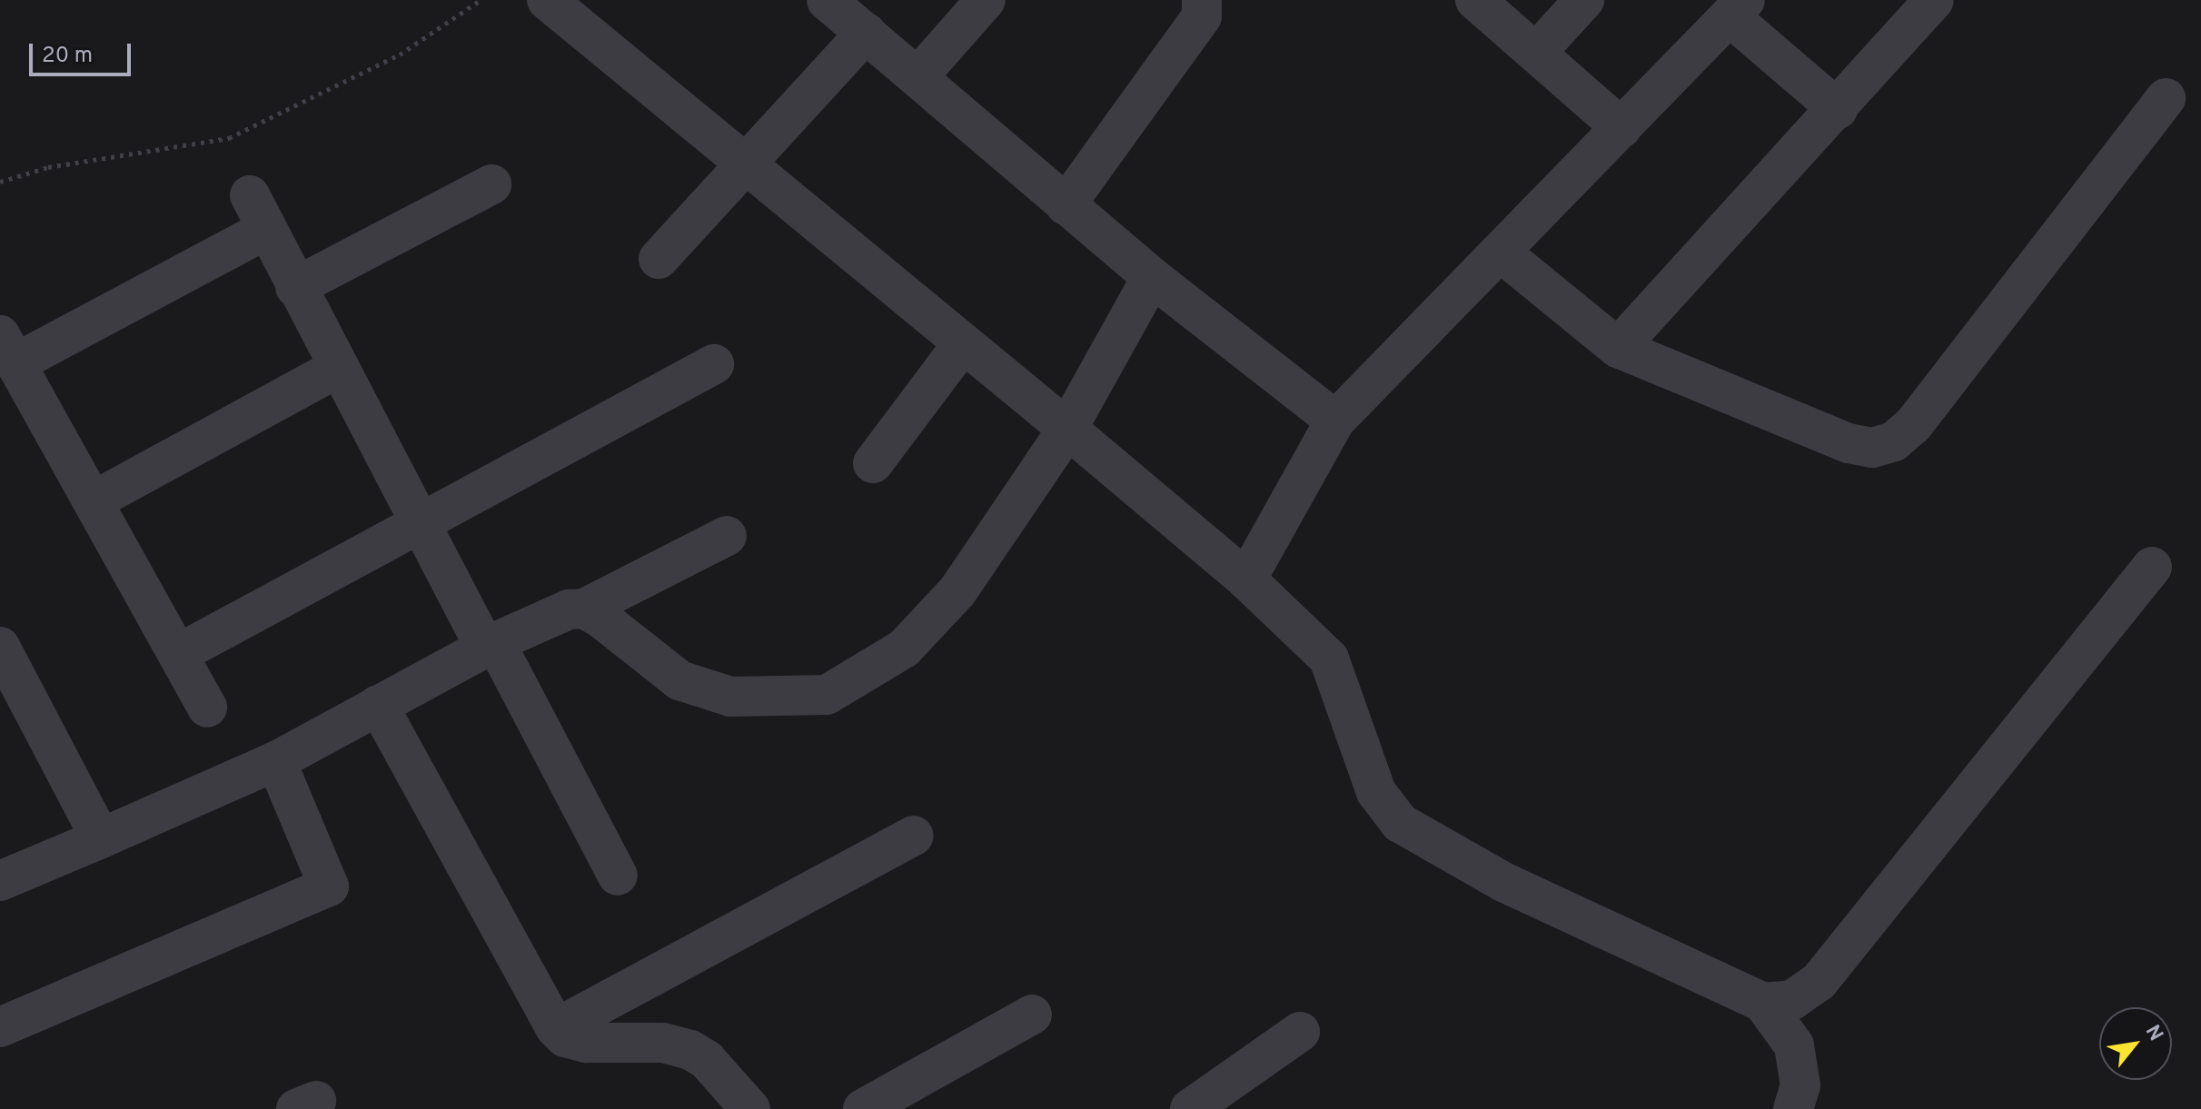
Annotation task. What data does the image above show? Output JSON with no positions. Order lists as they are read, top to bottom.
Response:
{
  "scale_bar": "20 m",
  "north": "top right"
}
